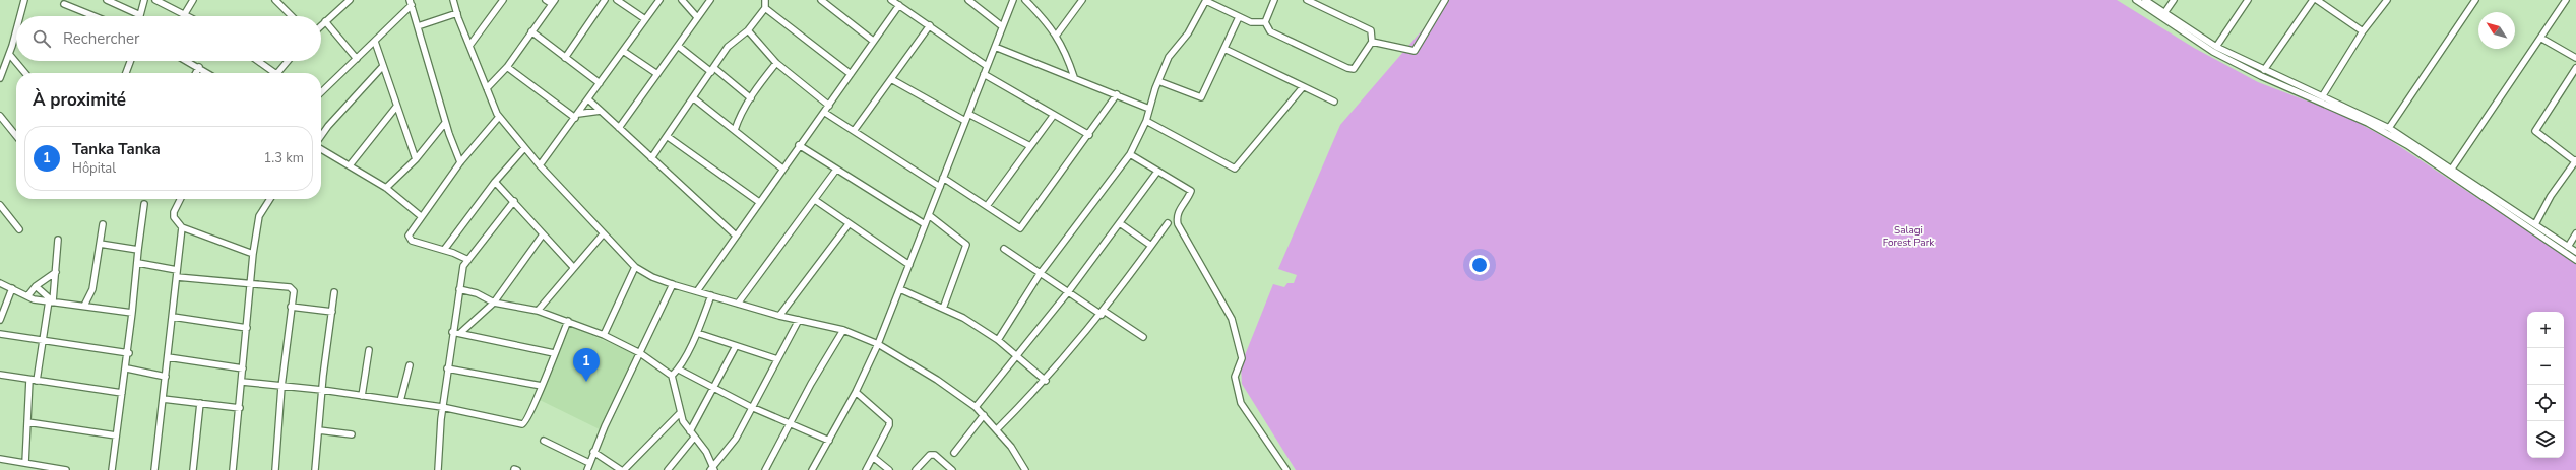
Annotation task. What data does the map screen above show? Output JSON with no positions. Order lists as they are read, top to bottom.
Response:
{
  "parks": ["Salagi Forest Park"],
  "north": "top left",
  "page": {
    "search": "Rechercher",
    "heading": "À proximité",
    "list": [
      {
        "mark": "1",
        "name": "Tanka Tanka",
        "note": "Hôpital",
        "value": "1.3 km"
      }
    ],
    "map_buttons": ["+", "−"],
    "pins": "1"
  }
}
